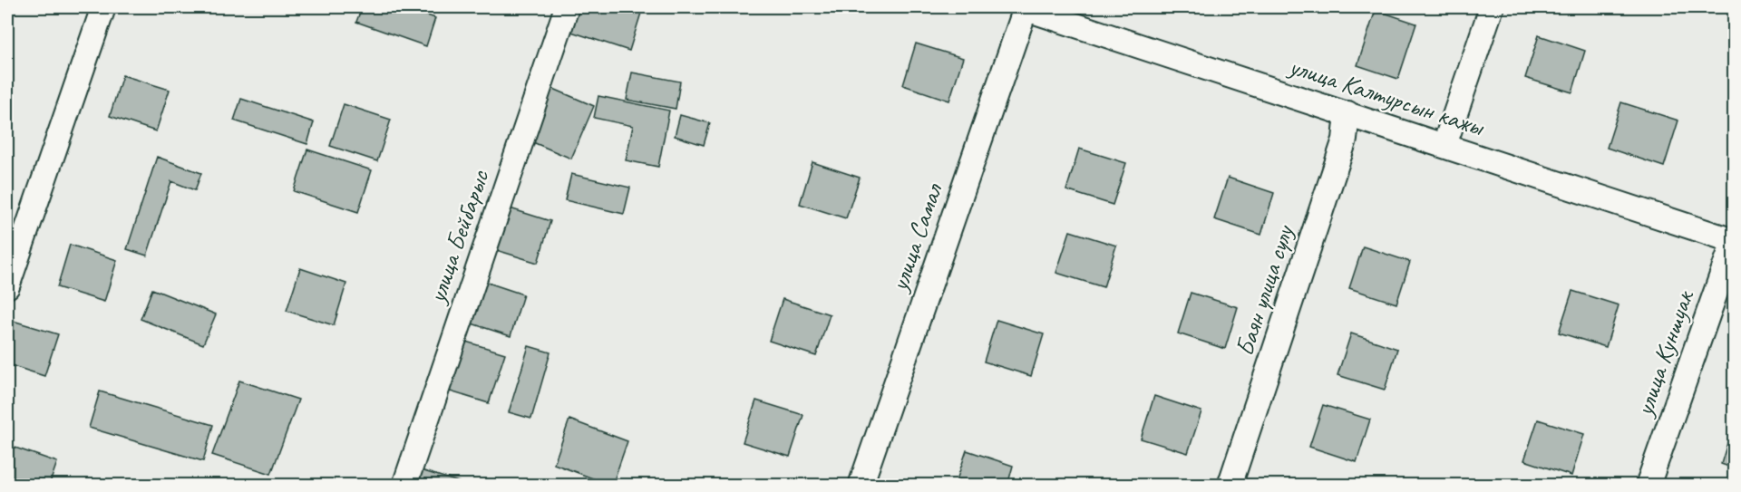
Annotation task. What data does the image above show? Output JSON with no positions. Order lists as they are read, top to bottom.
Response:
{
  "streets": {
    "street": [
      "улица Калтурсын кажы",
      "улица Бейбарыс",
      "улица Самал",
      "Баян улица сулу",
      "улица Куншуак"
    ]
  },
  "crossings": [
    ["улица Калтурсын кажы", "улица Самал"],
    ["улица Калтурсын кажы", "Баян улица сулу"],
    ["улица Калтурсын кажы", "улица Куншуак"]
  ]
}
